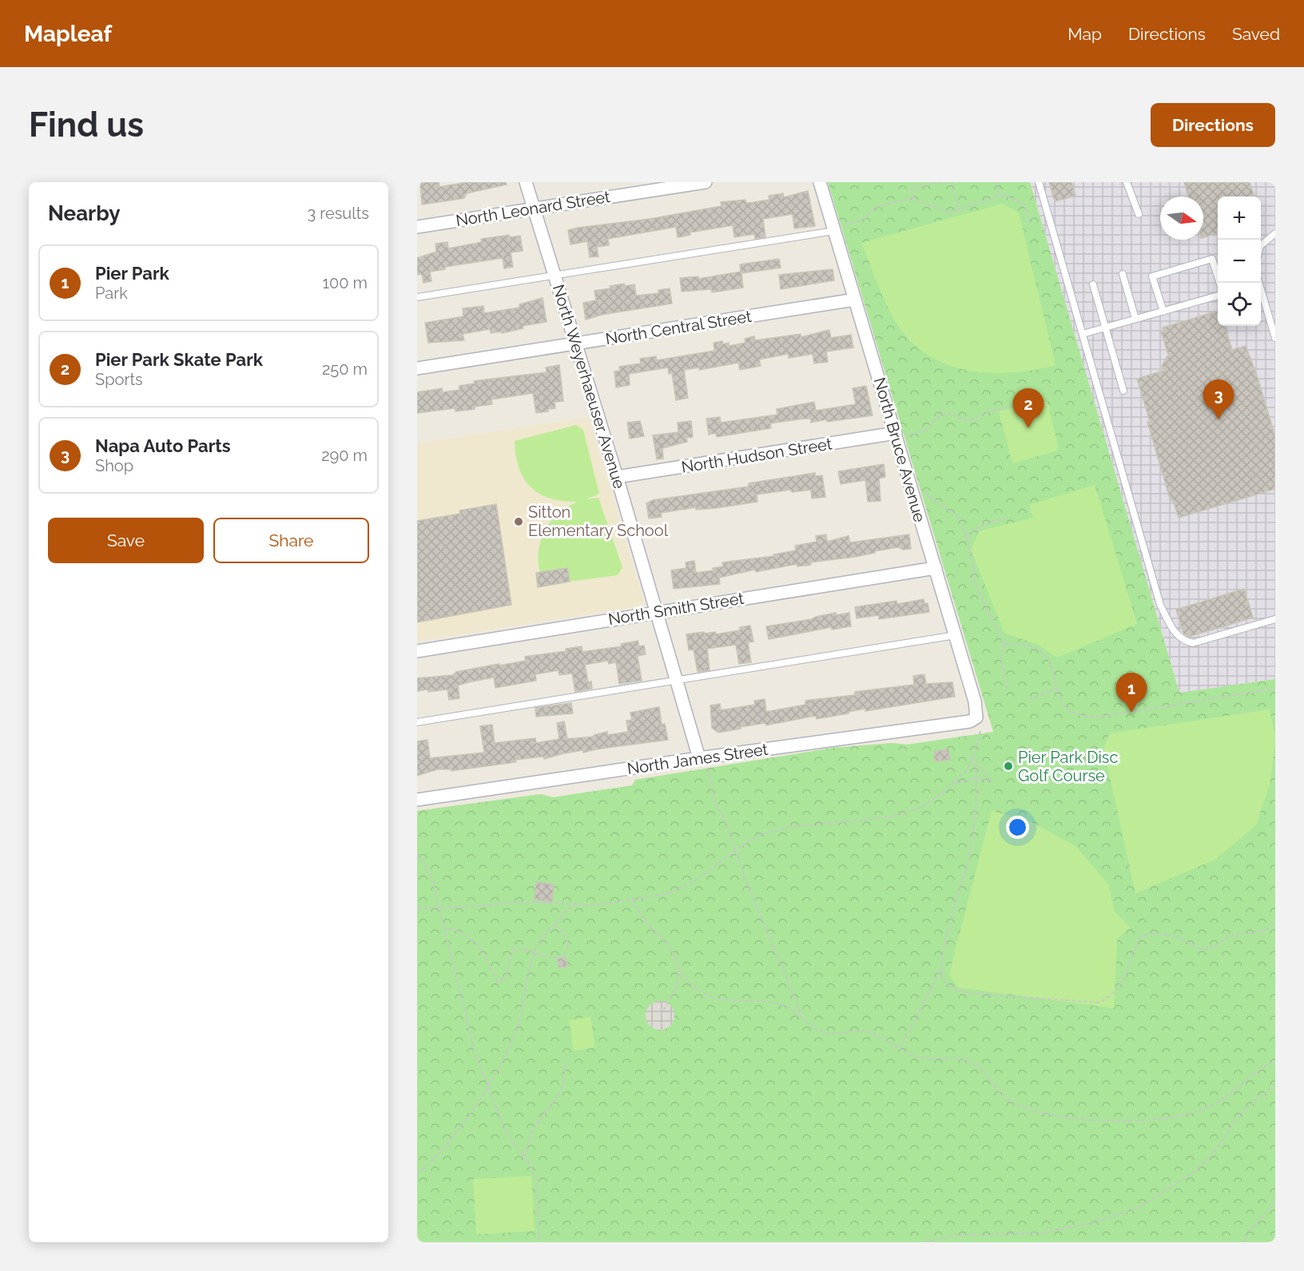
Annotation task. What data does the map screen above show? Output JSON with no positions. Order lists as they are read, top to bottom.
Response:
{
  "streets": {
    "street": [
      "North Leonard Street",
      "North Central Street",
      "North Weyerhaeuser Avenue",
      "North Bruce Avenue",
      "North Hudson Street",
      "North Smith Street",
      "North James Street"
    ]
  },
  "crossings": [
    ["North Leonard Street", "North Weyerhaeuser Avenue"],
    ["North Central Street", "North Weyerhaeuser Avenue"],
    ["North Central Street", "North Bruce Avenue"],
    ["North Weyerhaeuser Avenue", "North Hudson Street"],
    ["North Weyerhaeuser Avenue", "North Smith Street"],
    ["North Weyerhaeuser Avenue", "North James Street"],
    ["North Bruce Avenue", "North Hudson Street"],
    ["North Bruce Avenue", "North Smith Street"],
    ["North Bruce Avenue", "North James Street"]
  ],
  "places": ["Sitton Elementary School", "Pier Park Disc Golf Course"],
  "north": "right",
  "page": {
    "header": "Mapleaf",
    "nav": ["Map", "Directions", "Saved"],
    "buttons": [
      "Directions",
      ["Save", "Share"]
    ],
    "title": "Find us",
    "heading": ["Nearby", "3 results"],
    "map_buttons": ["+", "−"],
    "list": [
      {
        "mark": "1",
        "name": "Pier Park",
        "note": "Park",
        "value": "100 m"
      },
      {
        "mark": "2",
        "name": "Pier Park Skate Park",
        "note": "Sports",
        "value": "250 m"
      },
      {
        "mark": "3",
        "name": "Napa Auto Parts",
        "note": "Shop",
        "value": "290 m"
      }
    ],
    "pins": ["3", "2", "1"]
  }
}
